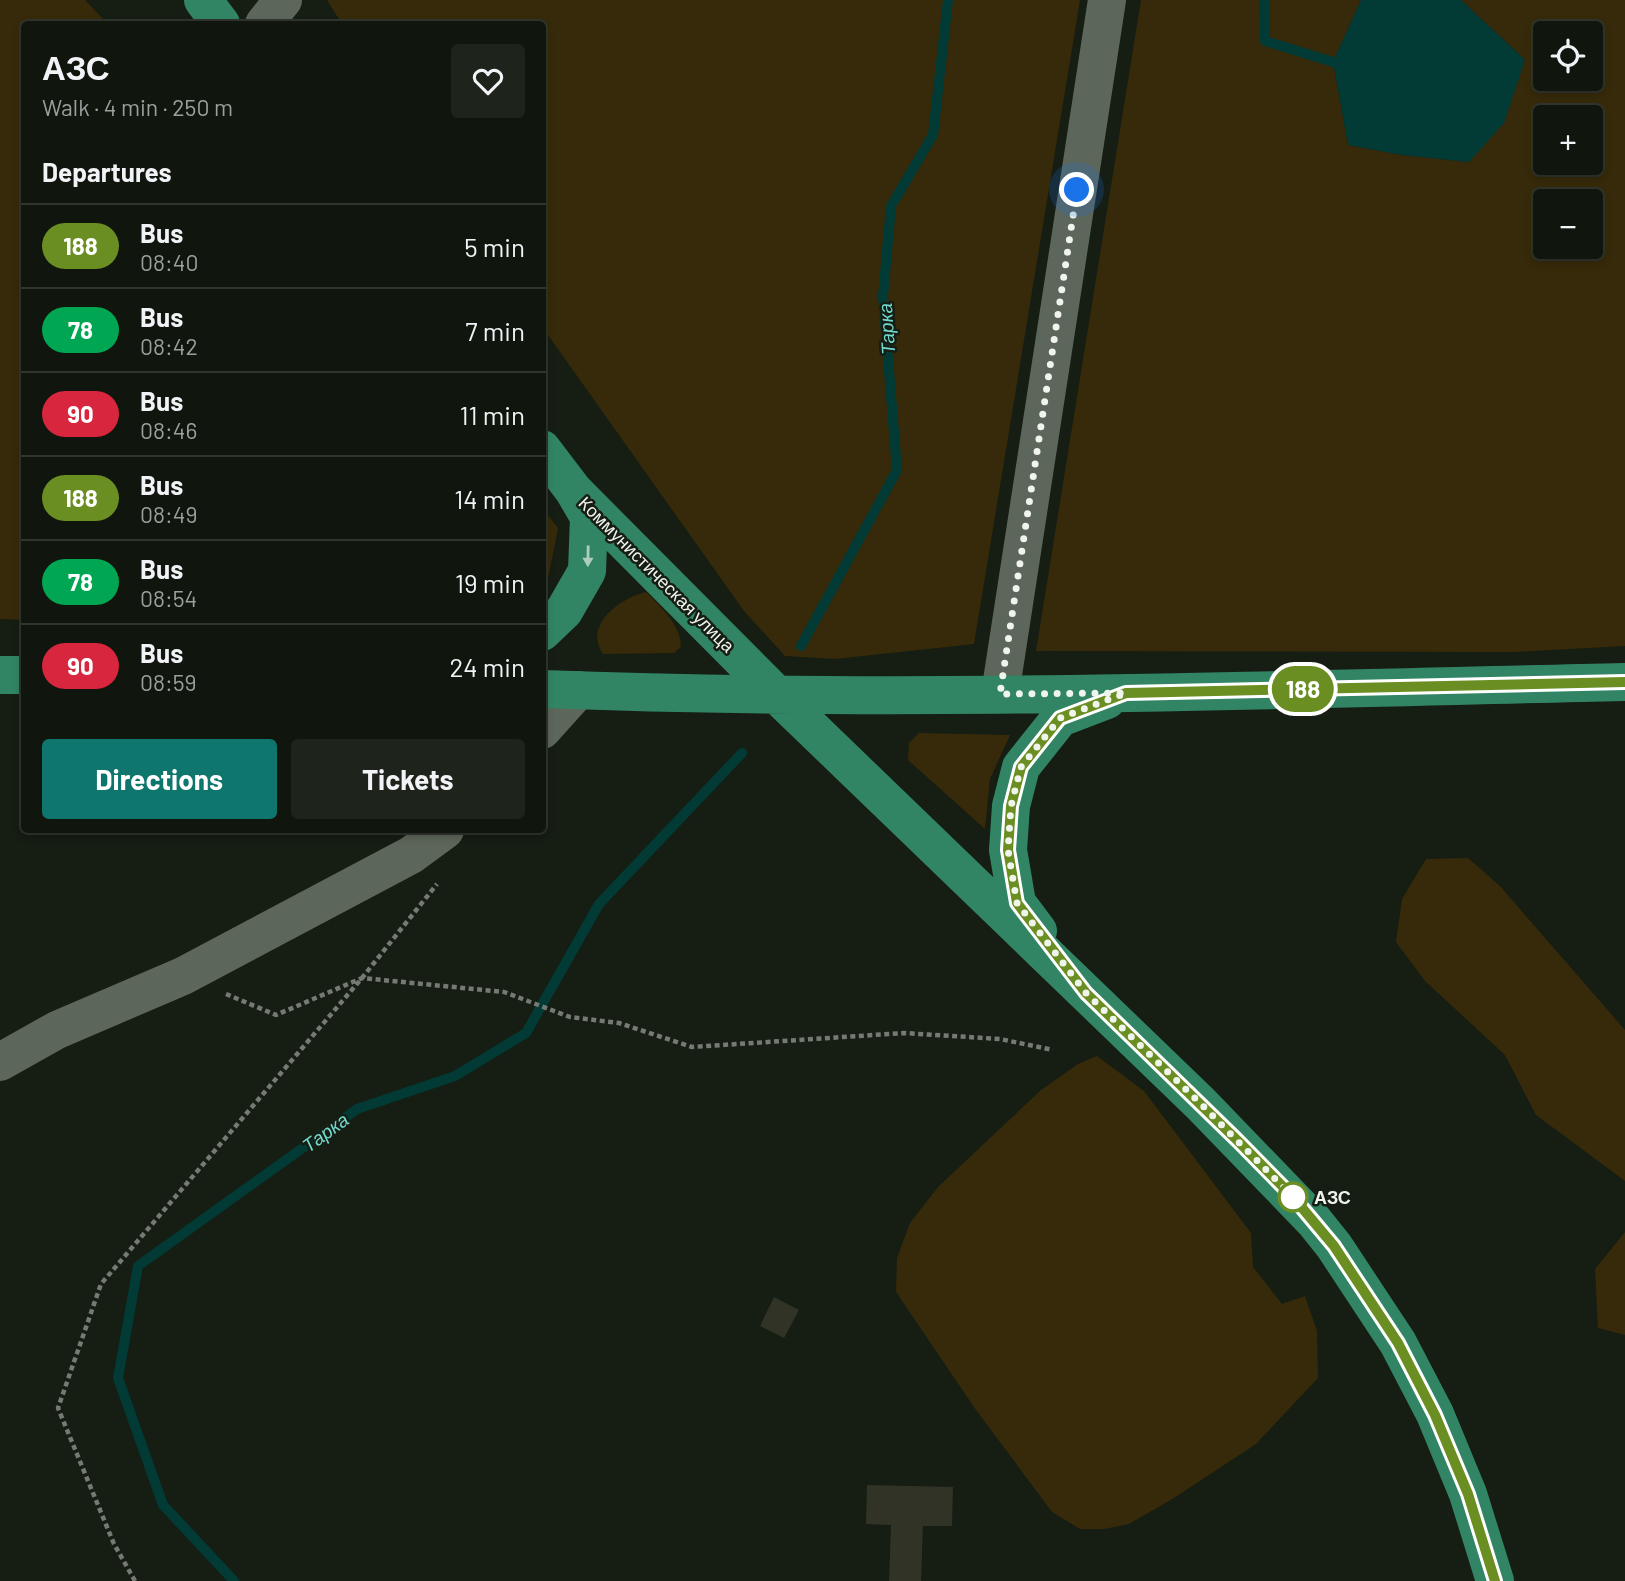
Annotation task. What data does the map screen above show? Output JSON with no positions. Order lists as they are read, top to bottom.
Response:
{
  "streets": {
    "main road": ["Коммунистическая улица"]
  },
  "water": ["Тарка"],
  "places": ["АЗС"],
  "lines": ["bus line 188"],
  "page": {
    "on_map": "188",
    "map_buttons": ["+", "−"],
    "heading": [
      ["АЗС", "Walk · 4 min · 250 m"],
      "Departures"
    ],
    "list": [
      {
        "mark": "188",
        "name": "Bus",
        "note": "08:40",
        "value": "5 min"
      },
      {
        "mark": "78",
        "name": "Bus",
        "note": "08:42",
        "value": "7 min"
      },
      {
        "mark": "90",
        "name": "Bus",
        "note": "08:46",
        "value": "11 min"
      },
      {
        "mark": "188",
        "name": "Bus",
        "note": "08:49",
        "value": "14 min"
      },
      {
        "mark": "78",
        "name": "Bus",
        "note": "08:54",
        "value": "19 min"
      },
      {
        "mark": "90",
        "name": "Bus",
        "note": "08:59",
        "value": "24 min"
      }
    ],
    "buttons": ["Directions", "Tickets"]
  }
}
